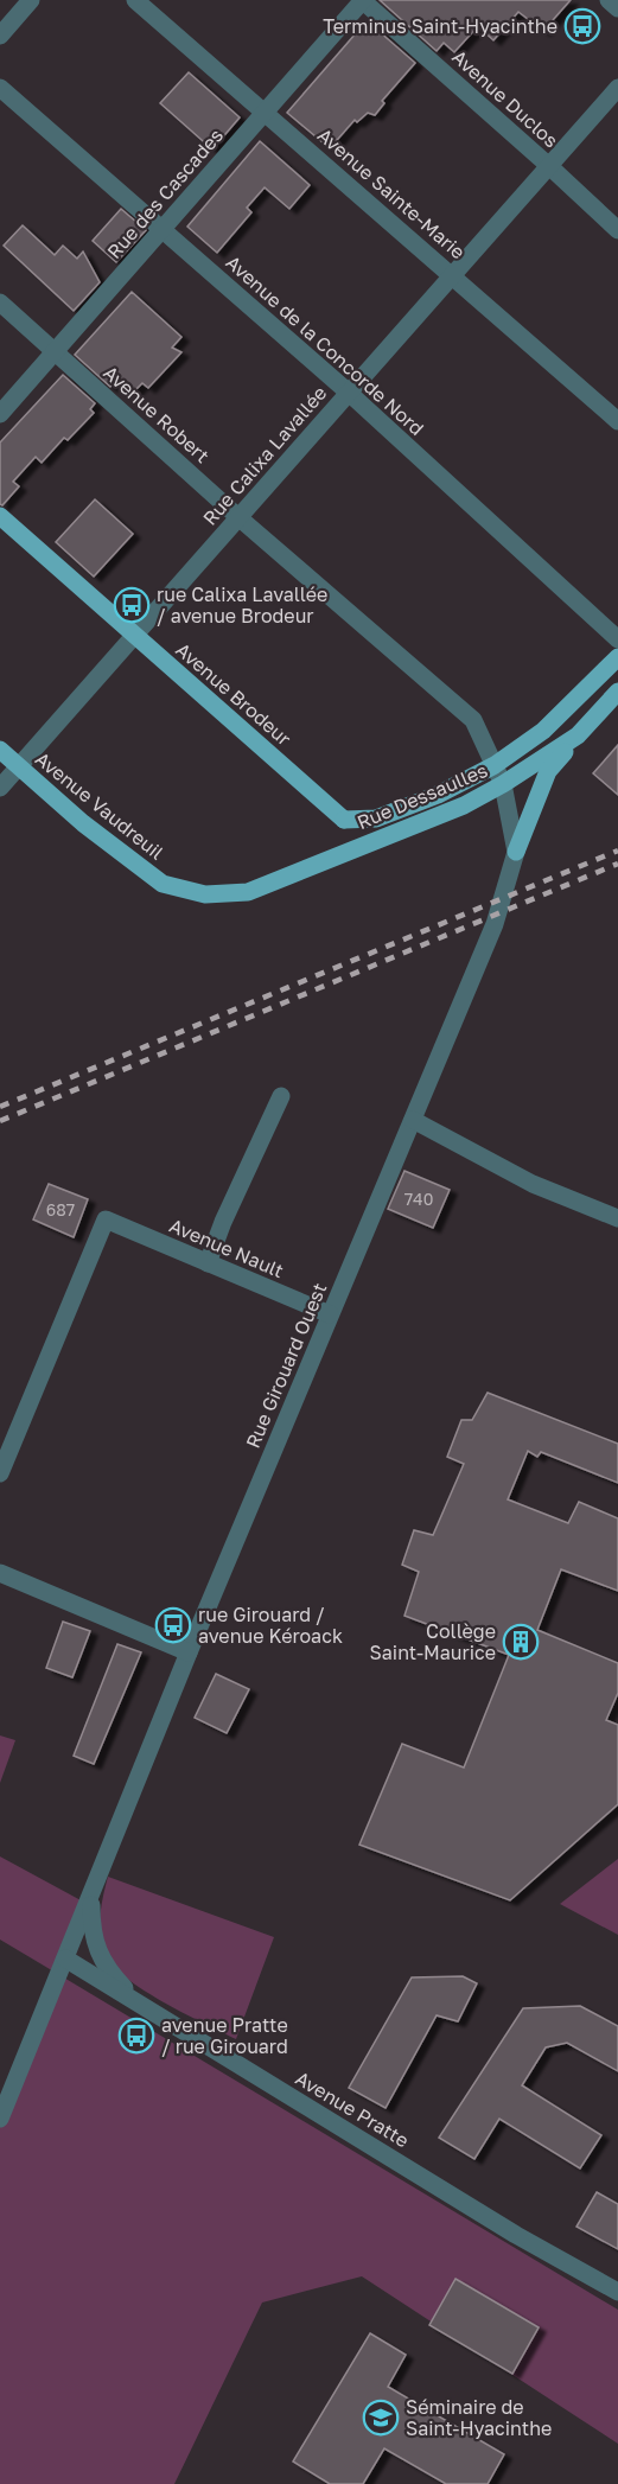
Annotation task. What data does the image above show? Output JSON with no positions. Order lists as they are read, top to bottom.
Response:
{
  "streets": {
    "main road": ["Avenue Brodeur", "Rue Dessaulles", "Avenue Vaudreuil"],
    "street": [
      "Avenue Duclos",
      "Rue des Cascades",
      "Avenue Sainte-Marie",
      "Avenue de la Concorde Nord",
      "Avenue Robert",
      "Rue Calixa Lavallée",
      "Avenue Nault",
      "Rue Girouard Ouest",
      "Avenue Pratte"
    ]
  },
  "crossings": [
    ["Avenue Duclos", "Rue des Cascades"],
    ["Avenue Duclos", "Rue Calixa Lavallée"],
    ["Rue des Cascades", "Avenue Sainte-Marie"],
    ["Rue des Cascades", "Avenue de la Concorde Nord"],
    ["Rue des Cascades", "Avenue Robert"],
    ["Avenue Sainte-Marie", "Rue Calixa Lavallée"],
    ["Avenue de la Concorde Nord", "Rue Calixa Lavallée"],
    ["Avenue Robert", "Rue Calixa Lavallée"],
    ["Avenue Robert", "Rue Dessaulles"],
    ["Avenue Robert", "Rue Girouard Ouest"],
    ["Rue Calixa Lavallée", "Avenue Brodeur"],
    ["Rue Calixa Lavallée", "Avenue Vaudreuil"],
    ["Avenue Brodeur", "Rue Dessaulles"],
    ["Rue Dessaulles", "Avenue Vaudreuil"],
    ["Avenue Nault", "Rue Girouard Ouest"],
    ["Rue Girouard Ouest", "Avenue Pratte"]
  ],
  "places": {
    "bus stop": [
      "Terminus Saint-Hyacinthe",
      "rue Calixa Lavallée / avenue Brodeur",
      "rue Girouard / avenue Kéroack",
      "avenue Pratte / rue Girouard"
    ],
    "building": ["Collège Saint-Maurice"],
    "school or university": ["Séminaire de Saint-Hyacinthe"]
  },
  "house_numbers": ["740", "687"]
}
